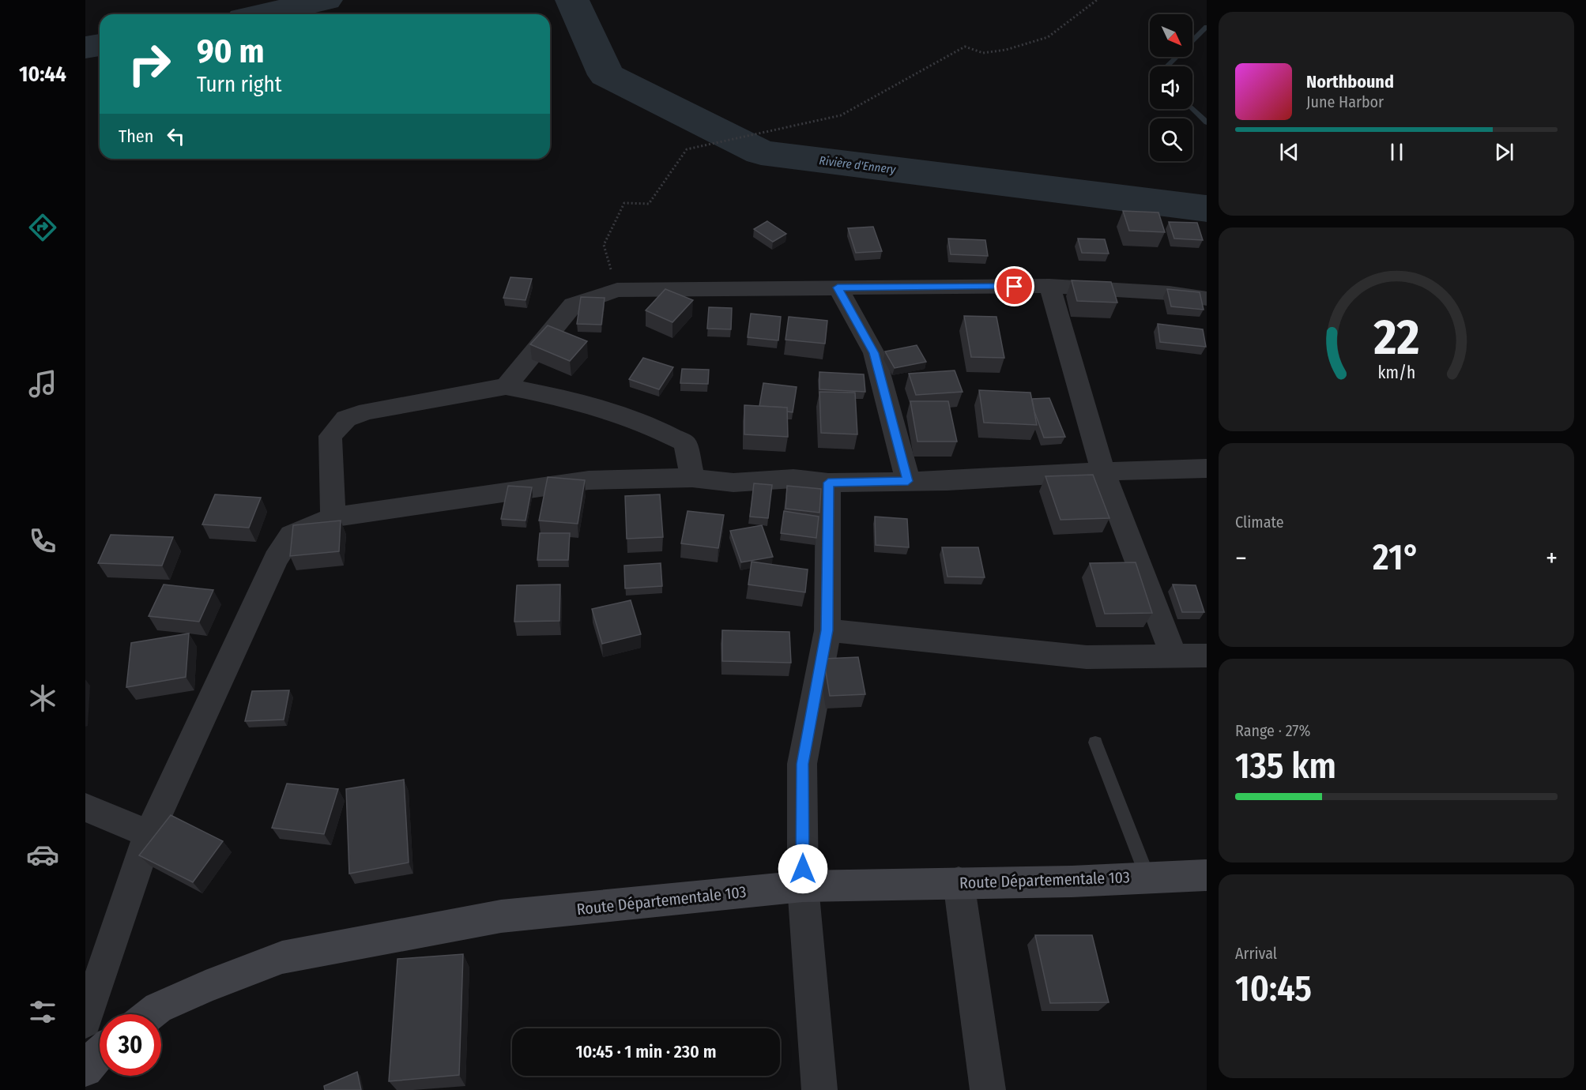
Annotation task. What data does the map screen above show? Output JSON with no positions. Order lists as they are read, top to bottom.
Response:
{
  "streets": {
    "main road": ["Route Départementale 103"]
  },
  "water": ["Rivière d'Ennery"],
  "north": "bottom right",
  "page": {
    "tabs": "10:44",
    "turn": ["90 m", "Turn right"],
    "song": ["Northbound", "June Harbor"],
    "then": "Then",
    "tile": [
      "Climate",
      ["Range · 27%", "135 km"],
      ["Arrival", "10:45"]
    ],
    "heat": ["−", "21°", "+"],
    "limit": "30",
    "trip": "10:45 · 1 min · 230 m",
    "gauge": ["22", "km/h"]
  }
}
